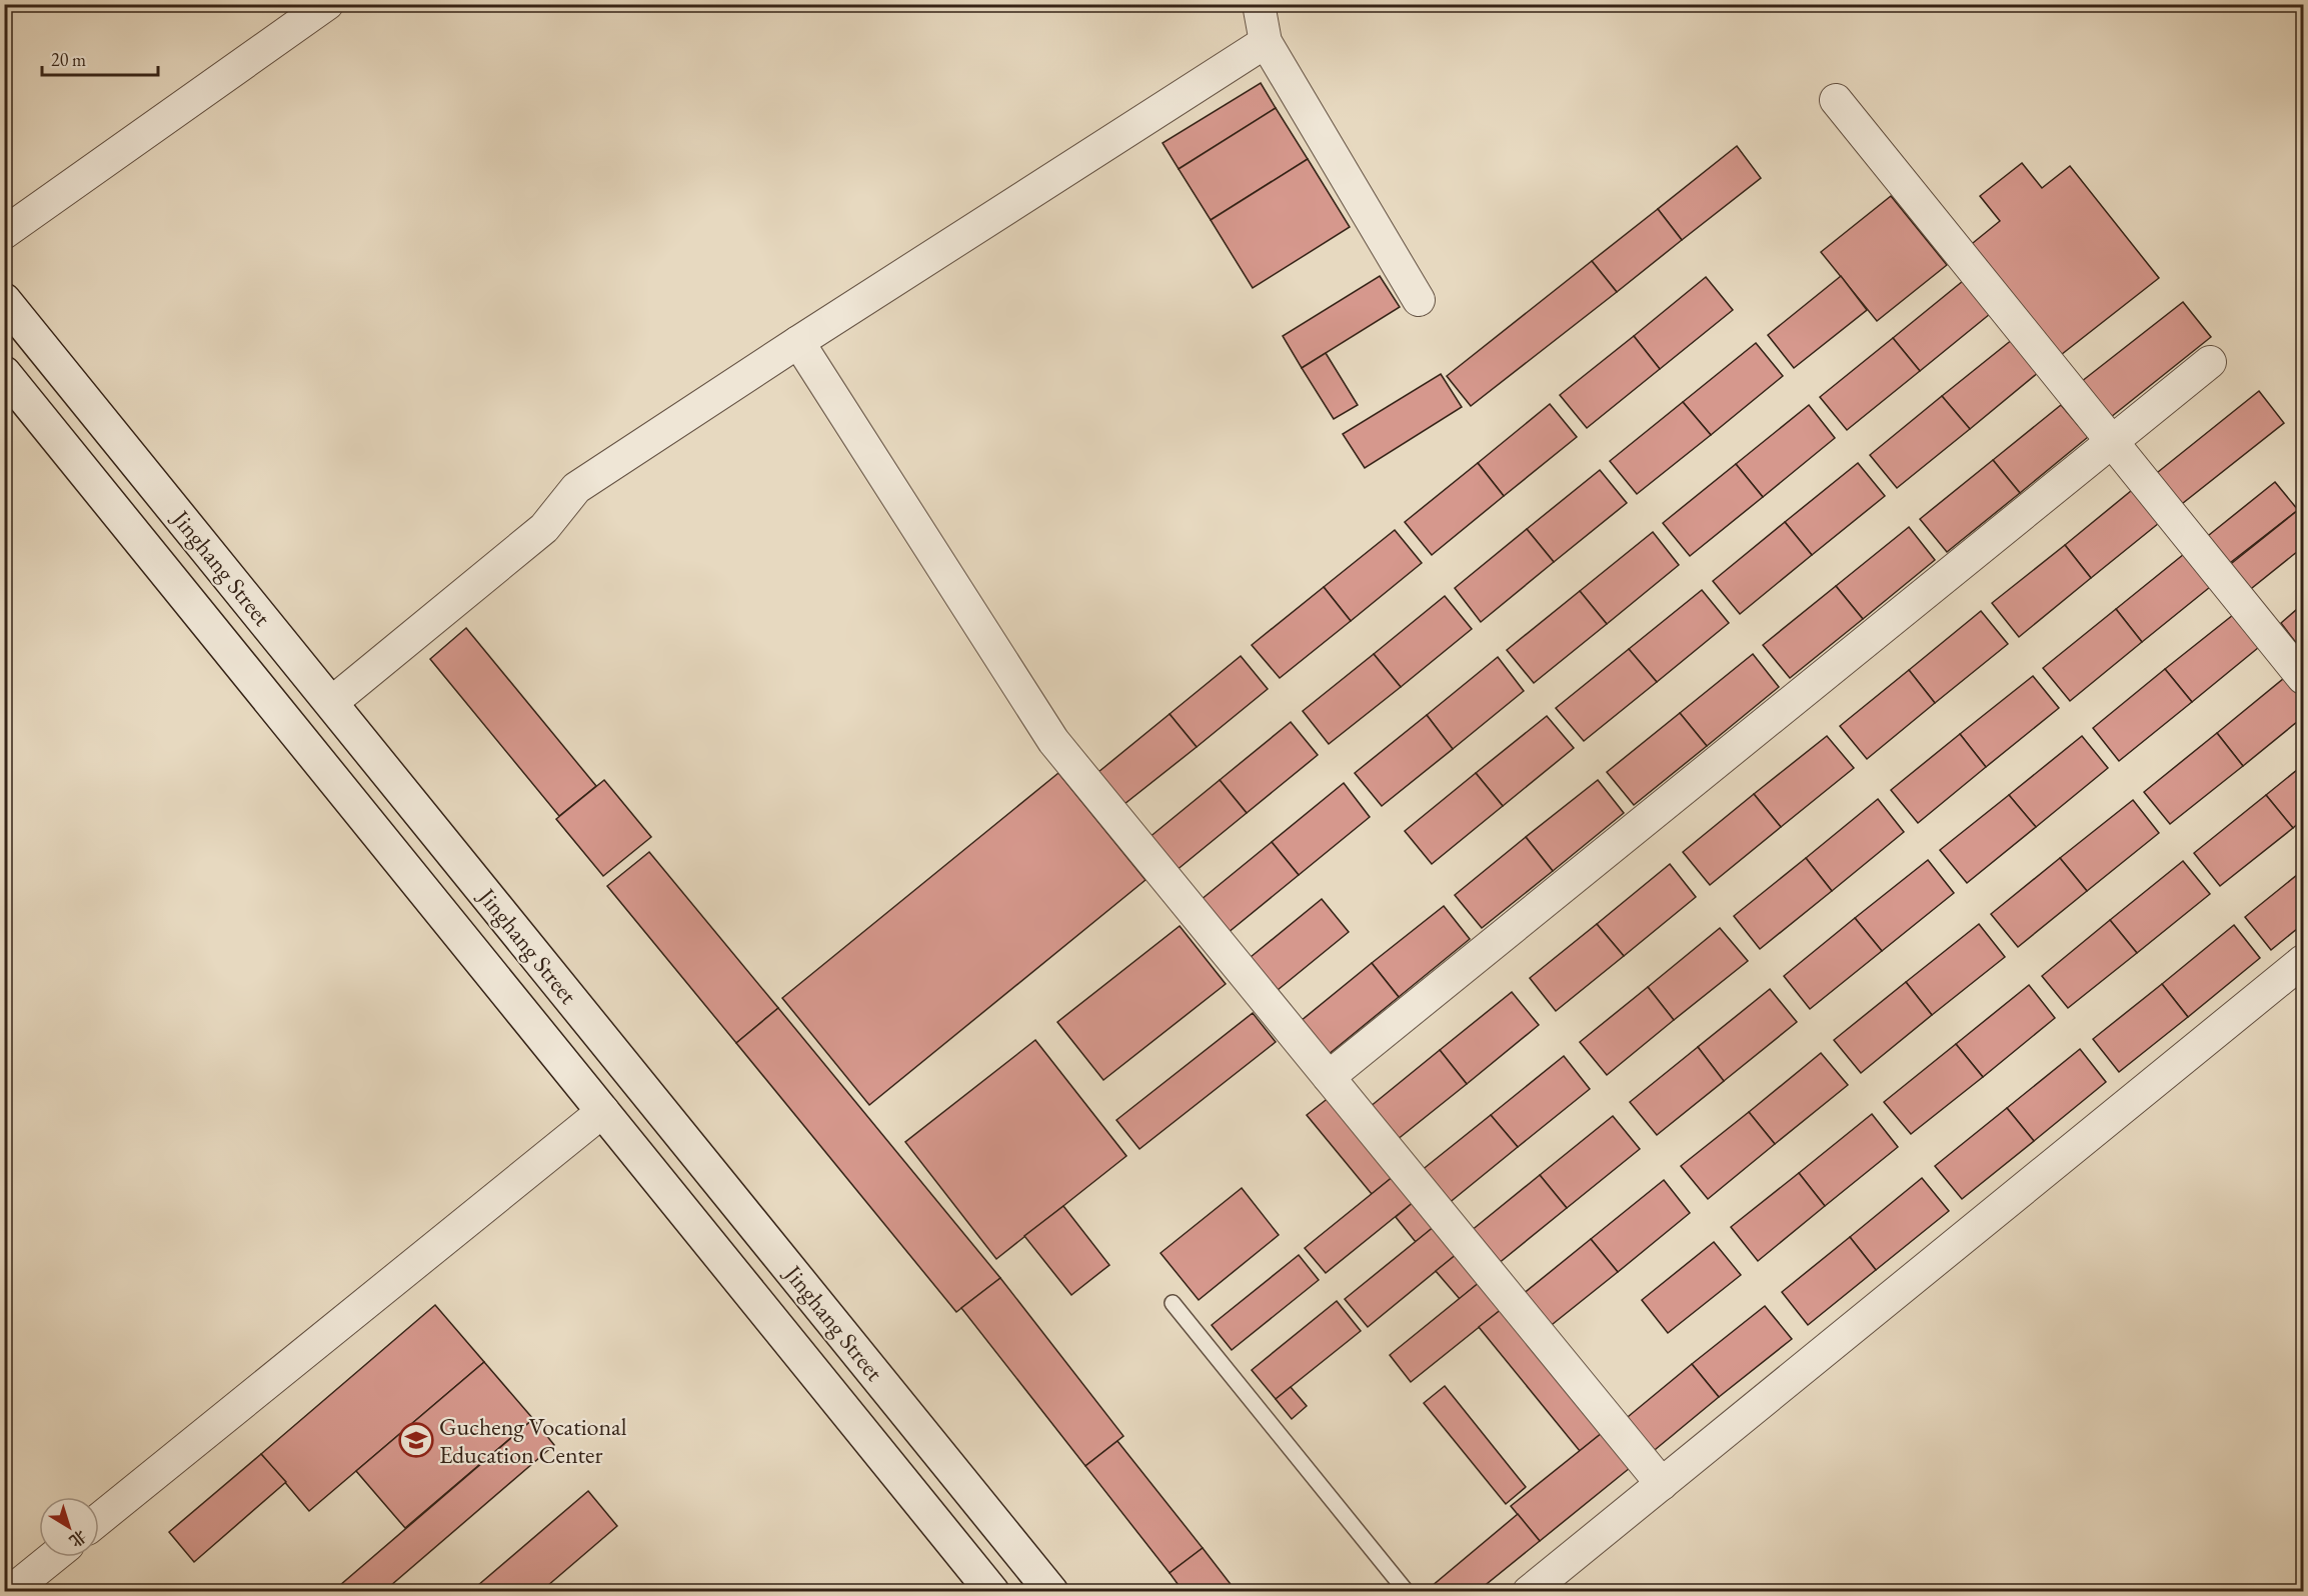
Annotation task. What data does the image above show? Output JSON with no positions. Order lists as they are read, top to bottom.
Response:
{
  "streets": {
    "main road": ["Jinghang Street"]
  },
  "places": {
    "school or university": ["Gucheng Vocational Education Center"]
  },
  "scale_bar": "20 m",
  "north": "bottom right"
}
